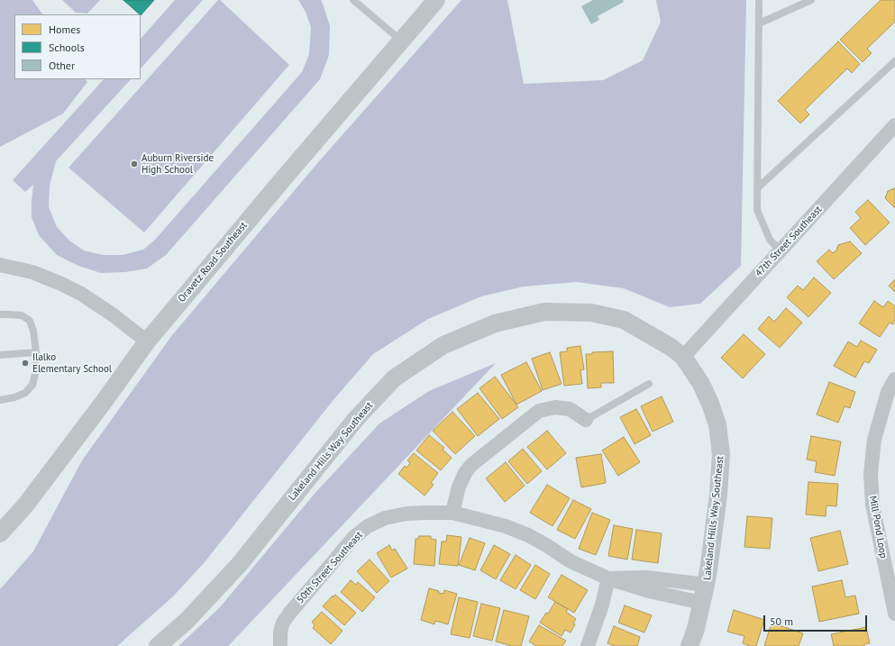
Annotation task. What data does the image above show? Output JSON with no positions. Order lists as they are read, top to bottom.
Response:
{
  "streets": {
    "street": [
      "47th Street Southeast",
      "Oravetz Road Southeast",
      "Lakeland Hills Way Southeast",
      "Mill Pond Loop",
      "50th Street Southeast"
    ]
  },
  "crossings": [
    ["47th Street Southeast", "Lakeland Hills Way Southeast"],
    ["Lakeland Hills Way Southeast", "50th Street Southeast"]
  ],
  "places": ["Auburn Riverside High School", "Ilalko Elementary School"],
  "legend": ["Homes", "Schools", "Other"],
  "scale_bar": "50 m"
}
